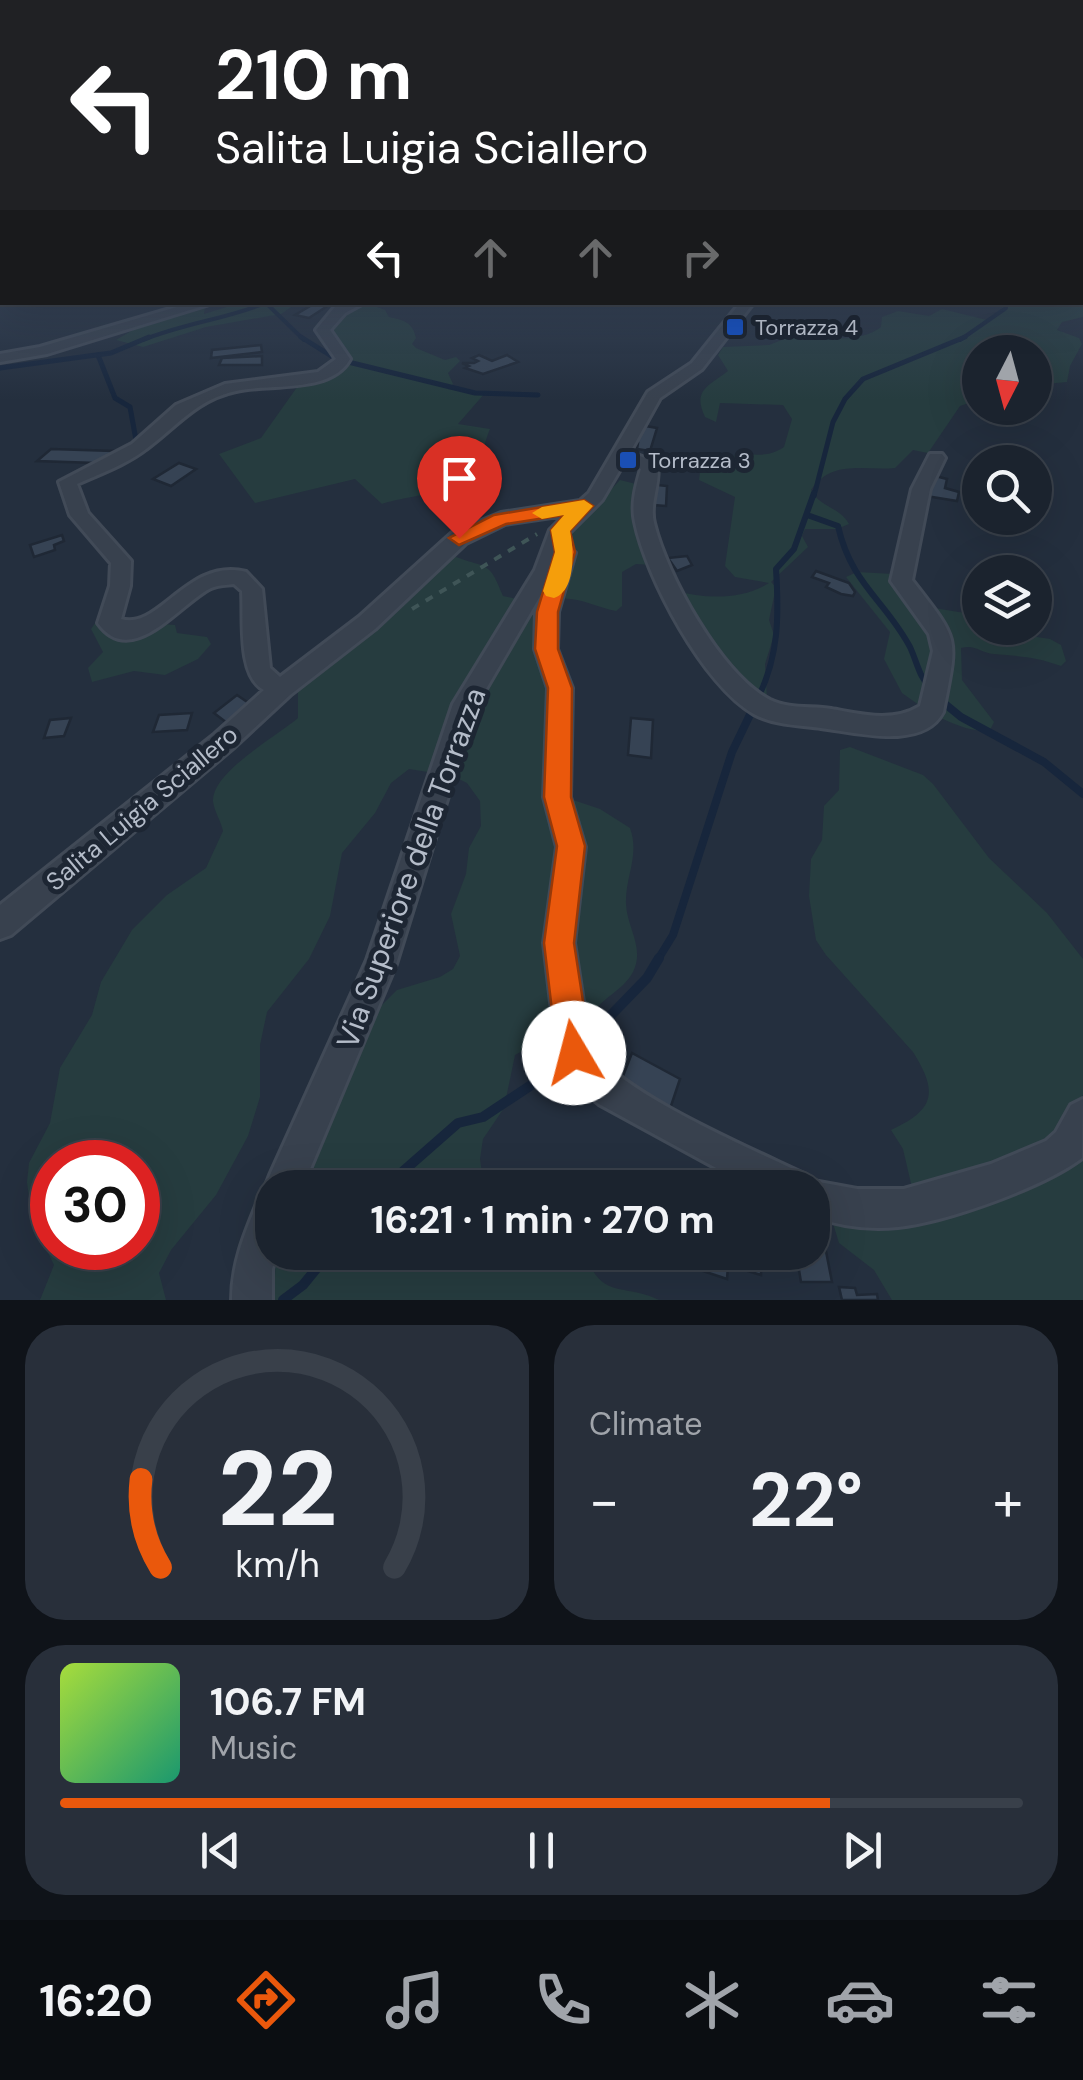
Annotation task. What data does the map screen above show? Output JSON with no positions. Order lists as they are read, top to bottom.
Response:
{
  "streets": {
    "street": ["Salita Luigia Sciallero", "Via Superiore della Torrazza"]
  },
  "crossings": [
    ["Salita Luigia Sciallero", "Via Superiore della Torrazza"]
  ],
  "places": {
    "transit": ["Torrazza 4", "Torrazza 3"]
  },
  "north": "bottom",
  "page": {
    "turn": ["210 m", "Salita Luigia Sciallero"],
    "limit": "30",
    "trip": "16:21 · 1 min · 270 m",
    "tile": "Climate",
    "heat": ["−", "22°", "+"],
    "song": ["106.7 FM", "Music"],
    "tabs": "16:20",
    "gauge": ["22", "km/h"]
  }
}
